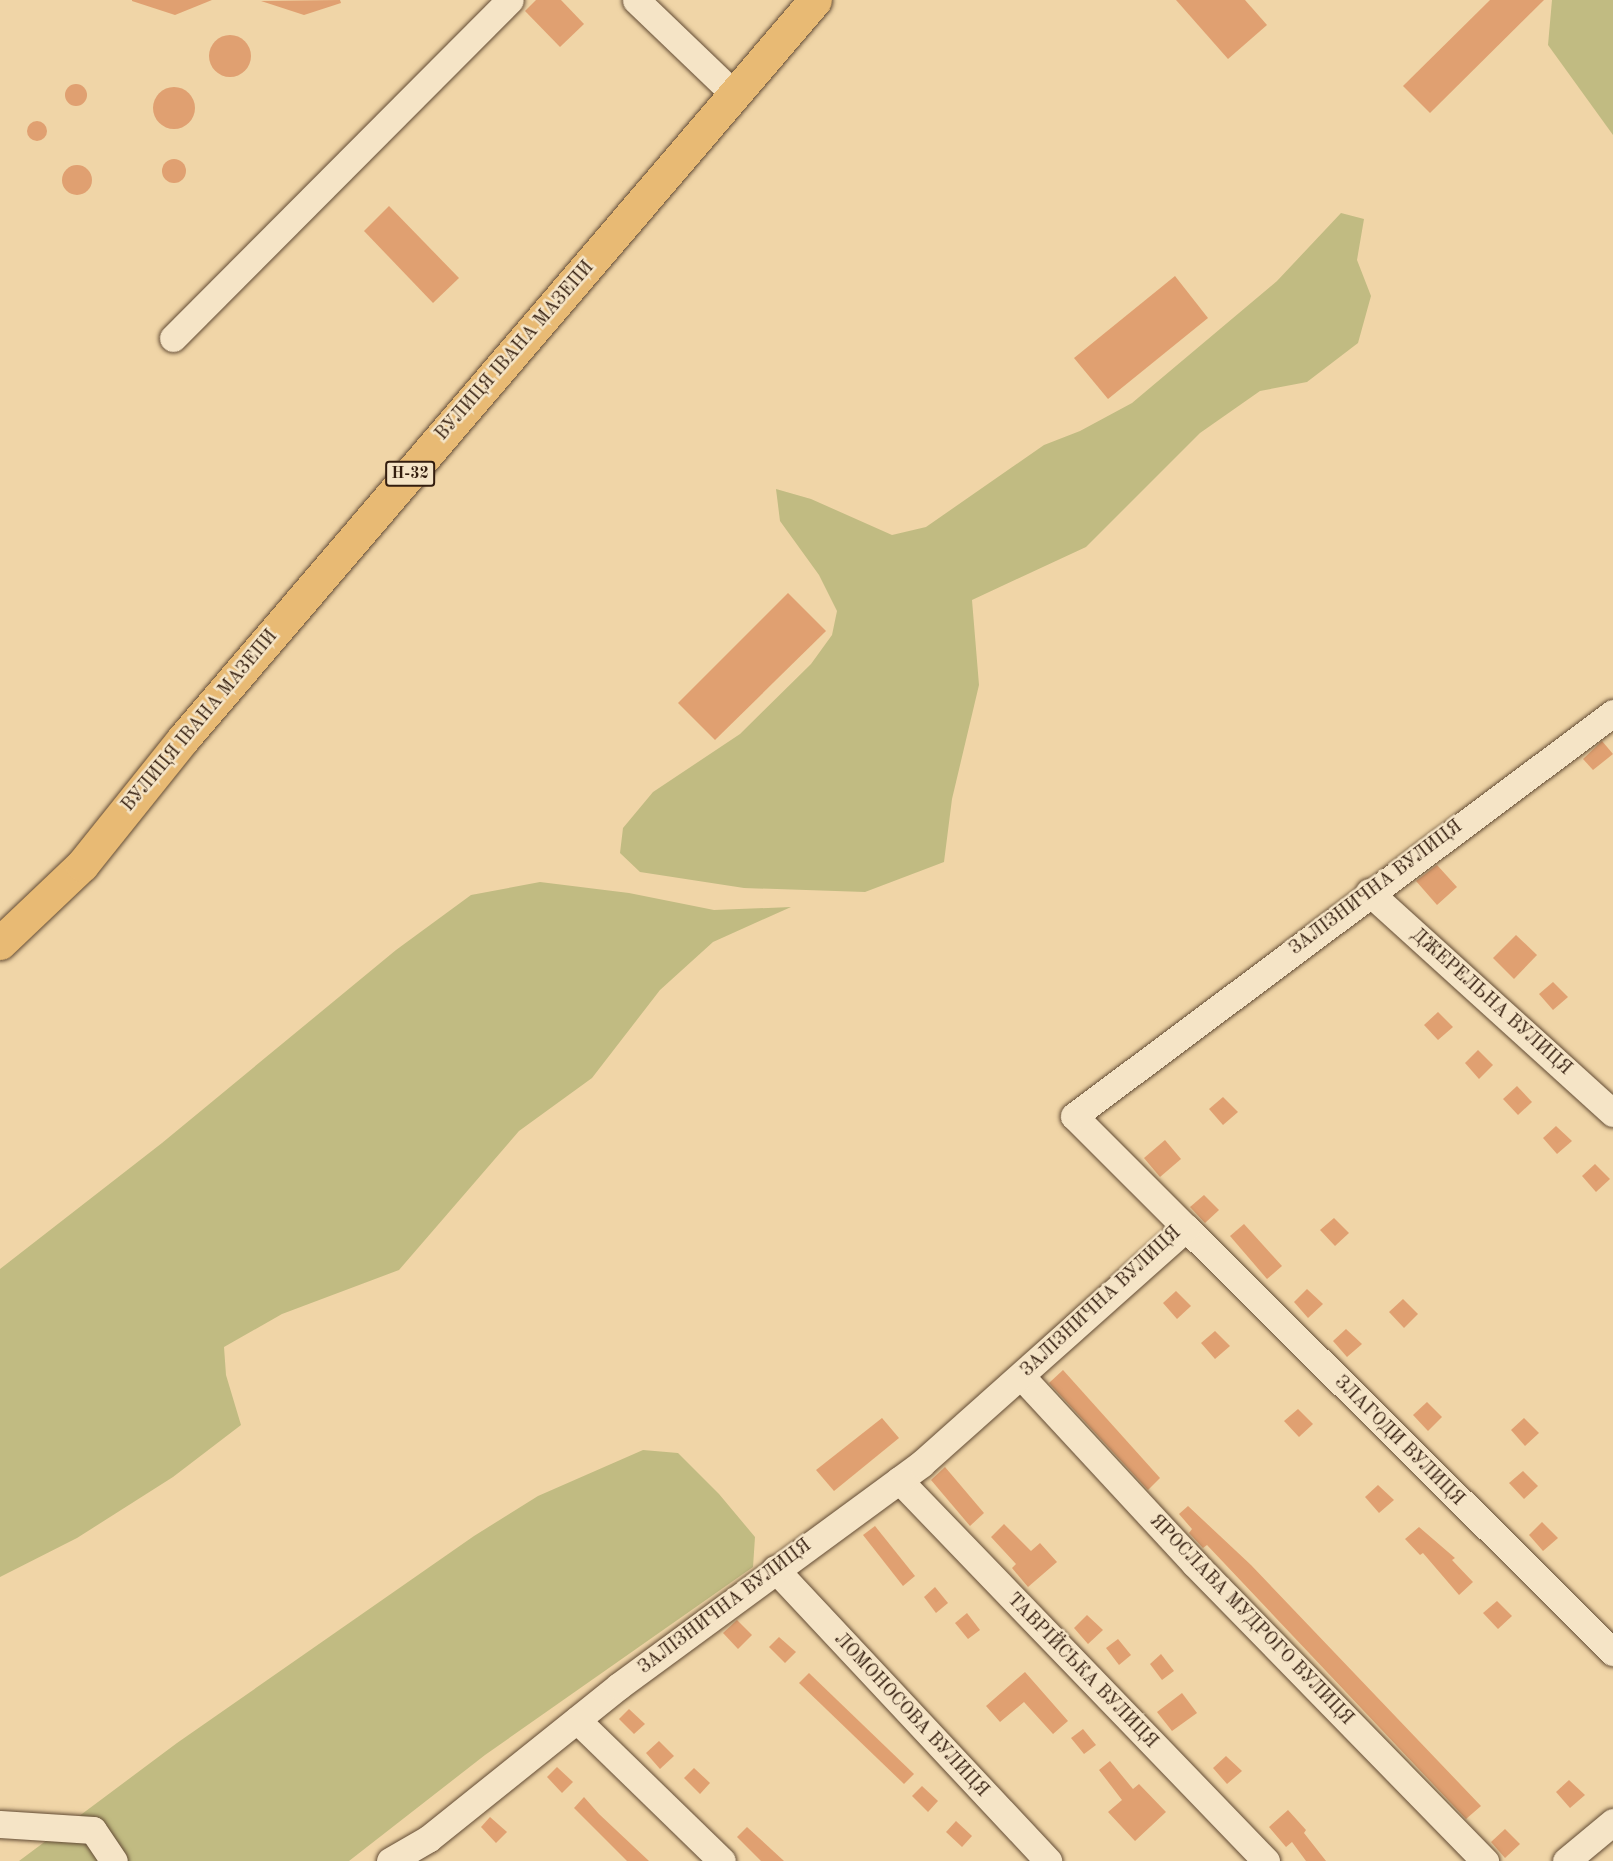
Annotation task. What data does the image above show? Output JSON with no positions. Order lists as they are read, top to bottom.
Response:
{
  "streets": {
    "main road": ["ВУЛИЦЯ ІВАНА МАЗЕПИ", "Н-32"],
    "street": [
      "ЗАЛІЗНИЧНА ВУЛИЦЯ",
      "ДЖЕРЕЛЬНА ВУЛИЦЯ",
      "ЗЛАГОДИ ВУЛИЦЯ",
      "ЯРОСЛАВА МУДРОГО ВУЛИЦЯ",
      "ТАВРІЙСЬКА ВУЛИЦЯ",
      "ЛОМОНОСОВА ВУЛИЦЯ"
    ]
  },
  "crossings": [
    ["ЗАЛІЗНИЧНА ВУЛИЦЯ", "ДЖЕРЕЛЬНА ВУЛИЦЯ"],
    ["ЗАЛІЗНИЧНА ВУЛИЦЯ", "ЗЛАГОДИ ВУЛИЦЯ"],
    ["ЗАЛІЗНИЧНА ВУЛИЦЯ", "ЯРОСЛАВА МУДРОГО ВУЛИЦЯ"],
    ["ЗАЛІЗНИЧНА ВУЛИЦЯ", "ТАВРІЙСЬКА ВУЛИЦЯ"],
    ["ЗАЛІЗНИЧНА ВУЛИЦЯ", "ЛОМОНОСОВА ВУЛИЦЯ"]
  ]
}
